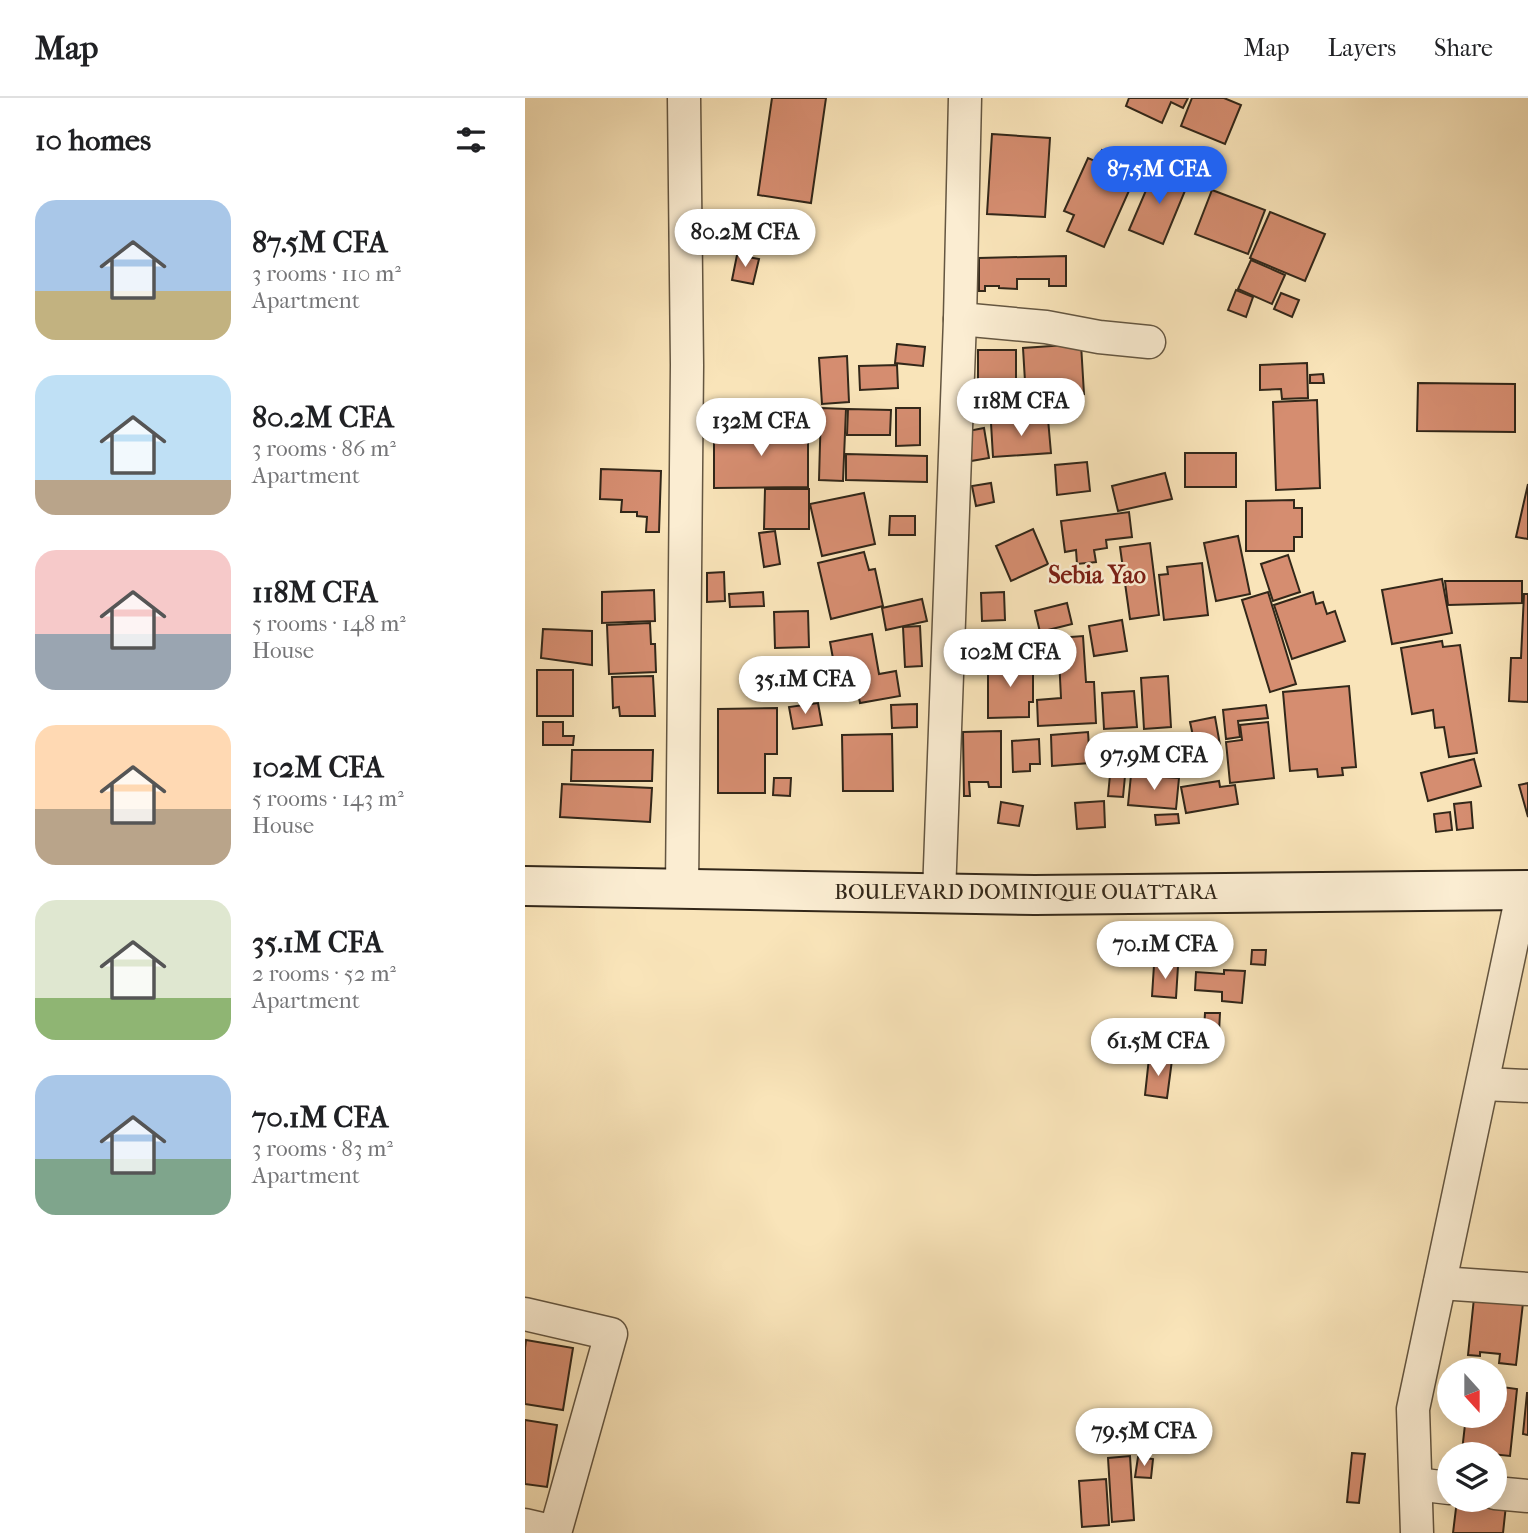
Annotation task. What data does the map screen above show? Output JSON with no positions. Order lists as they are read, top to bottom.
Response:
{
  "streets": {
    "street": ["BOULEVARD DOMINIQUE OUATTARA"]
  },
  "districts": ["Sebia Yao"],
  "north": "bottom",
  "page": {
    "header": "Map",
    "nav": ["Map", "Layers", "Share"],
    "heading": "10 homes",
    "price": [
      "87.5M CFA",
      "80.2M CFA",
      "118M CFA",
      "132M CFA",
      "102M CFA",
      "35.1M CFA",
      "97.9M CFA",
      "70.1M CFA",
      "61.5M CFA",
      "79.5M CFA"
    ],
    "list": [
      {
        "name": "87.5M CFA",
        "note": "3 rooms · 110 m² · Apartment"
      },
      {
        "name": "80.2M CFA",
        "note": "3 rooms · 86 m² · Apartment"
      },
      {
        "name": "118M CFA",
        "note": "5 rooms · 148 m² · House"
      },
      {
        "name": "102M CFA",
        "note": "5 rooms · 143 m² · House"
      },
      {
        "name": "35.1M CFA",
        "note": "2 rooms · 52 m² · Apartment"
      },
      {
        "name": "70.1M CFA",
        "note": "3 rooms · 83 m² · Apartment"
      }
    ]
  }
}
